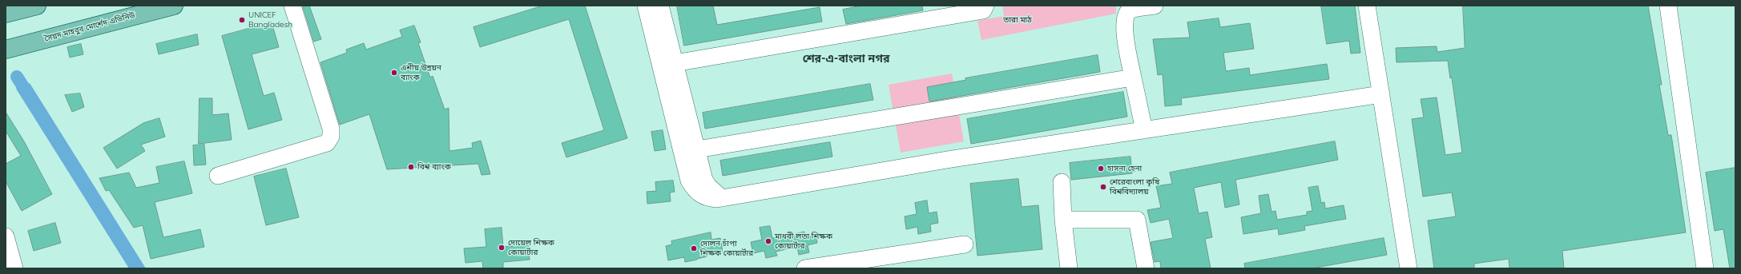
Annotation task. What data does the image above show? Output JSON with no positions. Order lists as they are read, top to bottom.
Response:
{
  "streets": {
    "main road": ["সৈয়দ মাহবুব মোর্শেদ এভিনিউ"]
  },
  "districts": ["শের-এ-বাংলা নগর"],
  "parks": ["তারা মাঠ"],
  "places": [
    "UNICEF Bangladesh",
    "এশীয় উন্নয়ন ব্যাংক",
    "বিশ্ব ব্যাংক",
    "হাসনা হেনা",
    "শেরেবাংলা কৃষি বিশ্ববিদ্যালয়",
    "মাধবী লতা শিক্ষক কোয়ার্টার",
    "দোয়েল শিক্ষক কোয়ার্টার",
    "দোলন চাঁপা শিক্ষক কোয়ার্টার"
  ]
}
